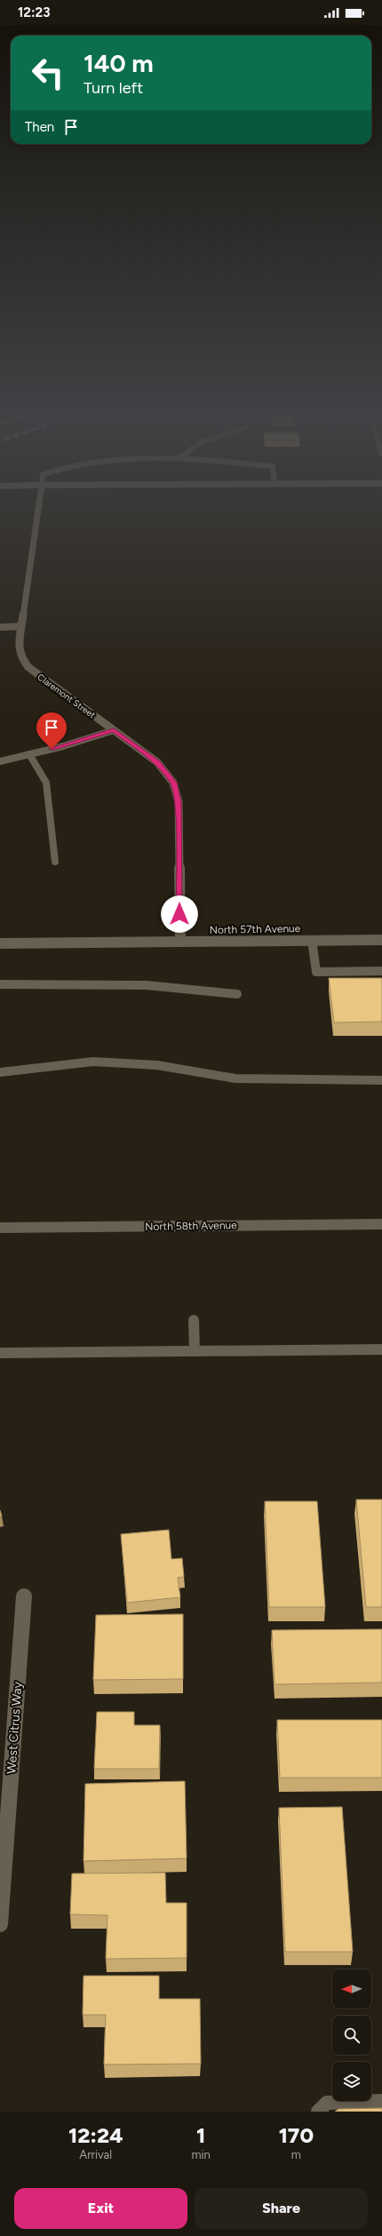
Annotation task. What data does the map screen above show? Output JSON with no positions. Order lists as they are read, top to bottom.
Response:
{
  "streets": {
    "street": ["Claremont Street", "North 57th Avenue", "West Citrus Way"],
    "lane": ["North 58th Avenue"]
  },
  "crossings": [
    ["Claremont Street", "North 57th Avenue"]
  ],
  "north": "left",
  "page": {
    "status": "12:23",
    "turn": ["140 m", "Turn left"],
    "then": "Then",
    "eta": [
      "12:24",
      "Arrival",
      "1",
      "min",
      "170",
      "m"
    ],
    "buttons": ["Exit", "Share"]
  }
}
